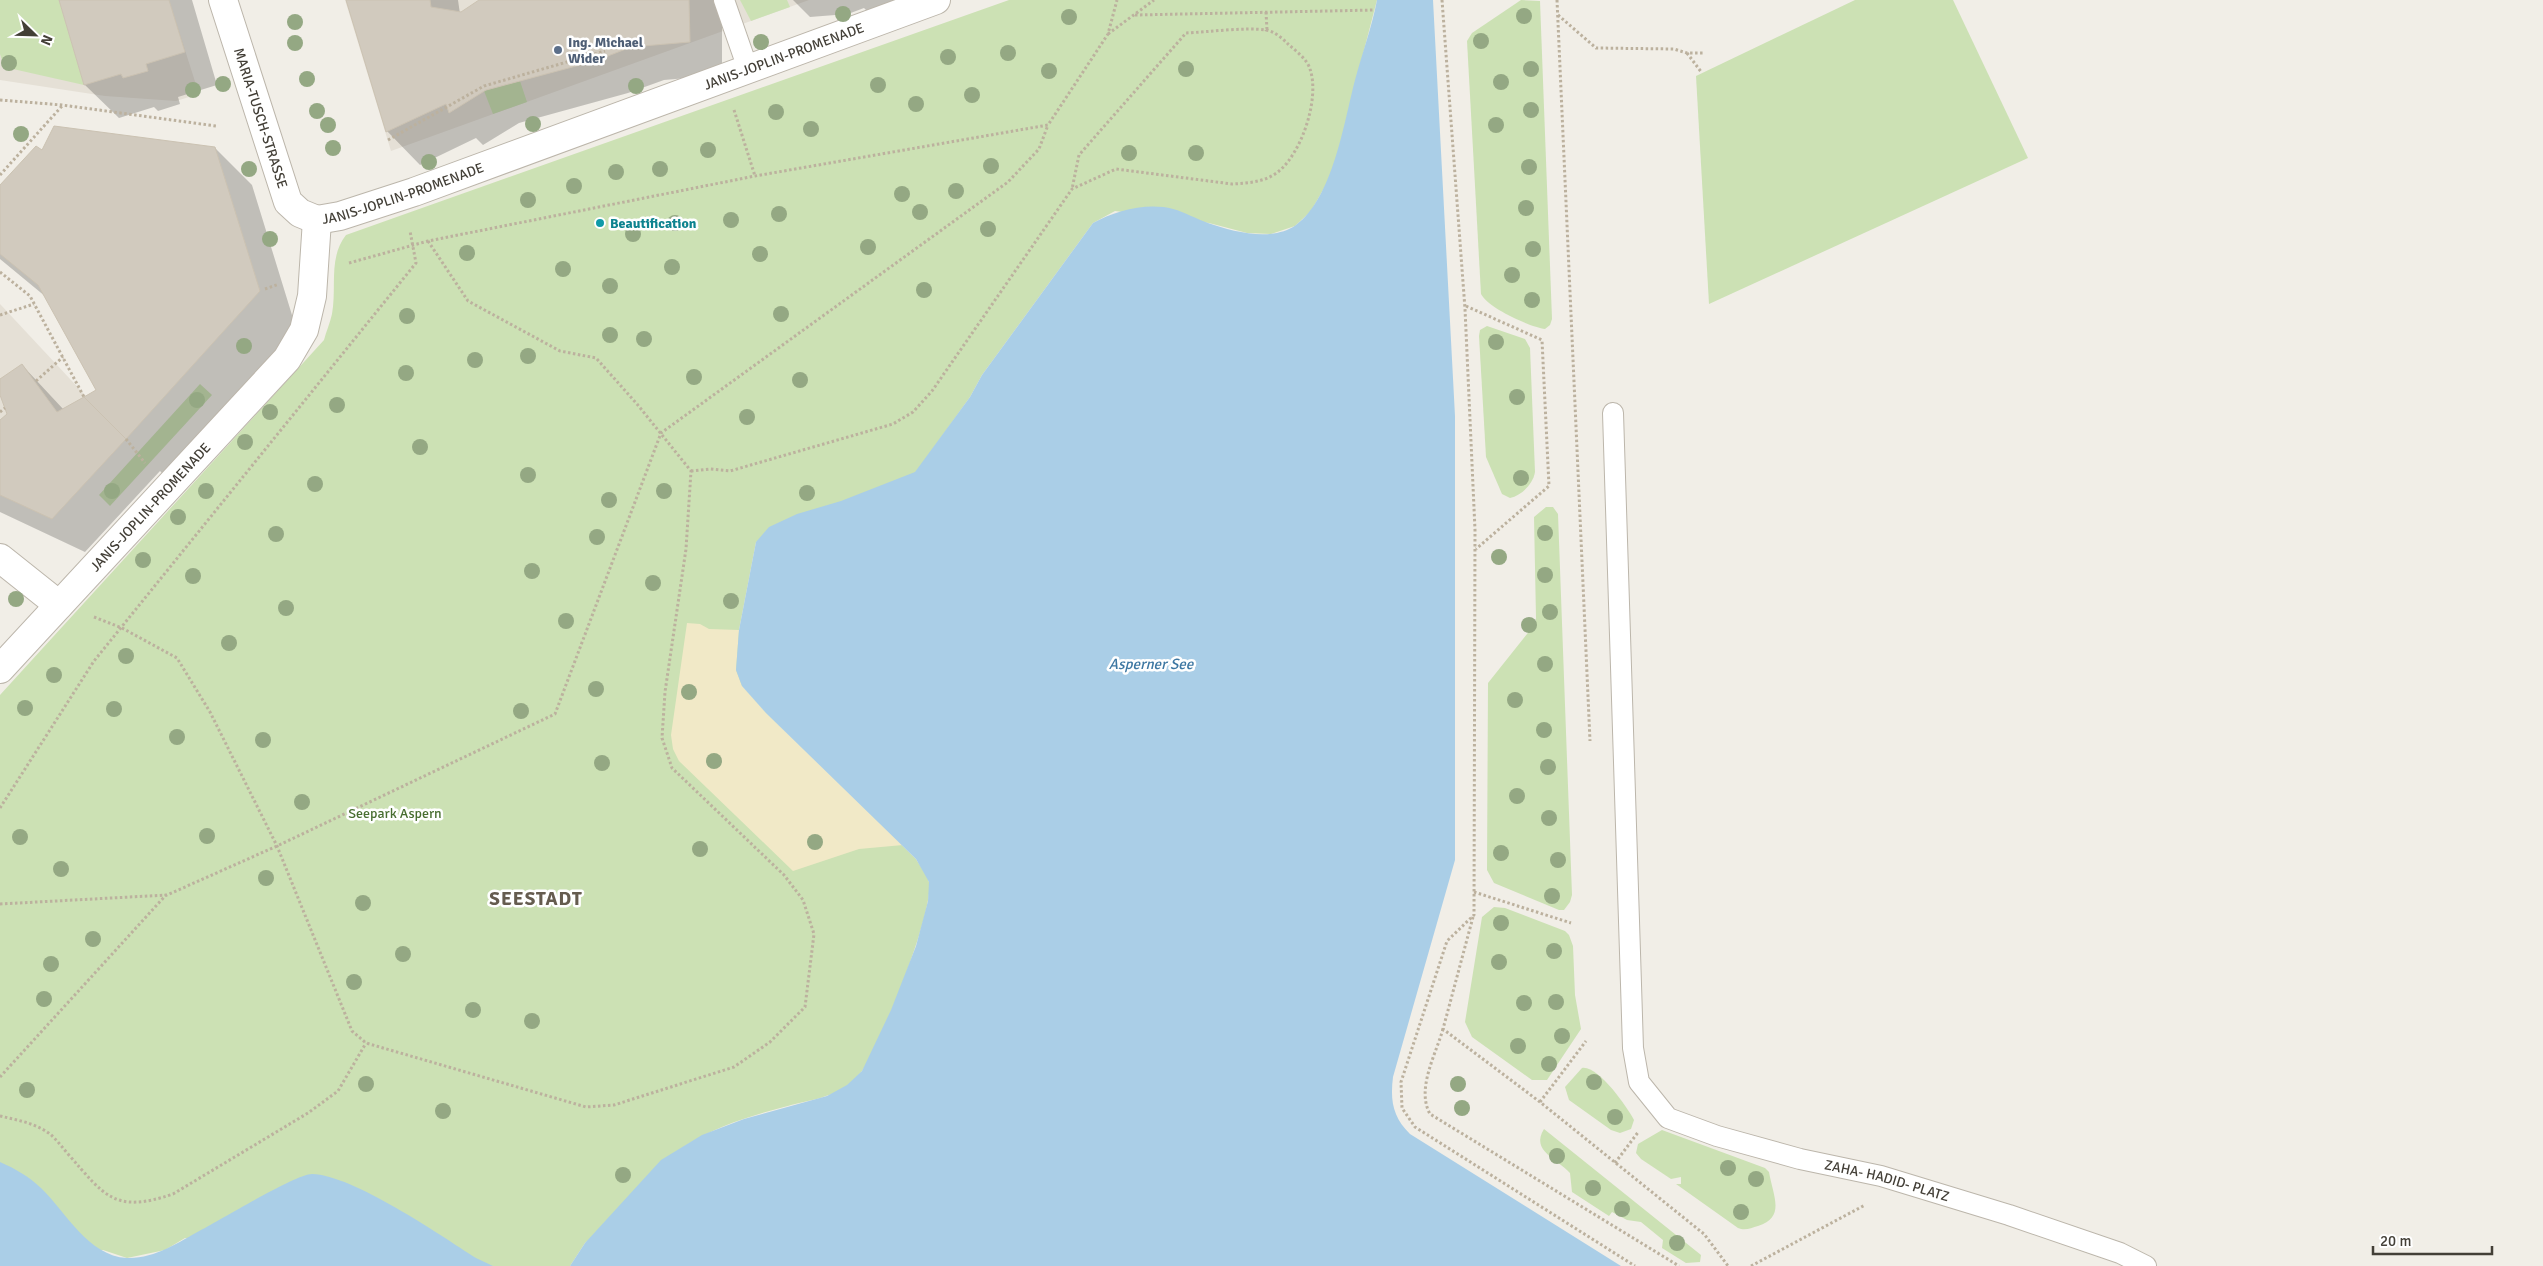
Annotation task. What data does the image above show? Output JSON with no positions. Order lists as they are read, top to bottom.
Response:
{
  "streets": {
    "street": ["JANIS-JOPLIN-PROMENADE", "MARIA-TUSCH-STRASSE"],
    "lane": ["ZAHA- HADID- PLATZ"]
  },
  "crossings": [
    ["JANIS-JOPLIN-PROMENADE", "MARIA-TUSCH-STRASSE"]
  ],
  "districts": ["SEESTADT"],
  "water": ["Asperner See"],
  "parks": ["Seepark Aspern"],
  "places": ["Ing. Michael Wider", "Beautification"],
  "scale_bar": "20 m",
  "north": "bottom right"
}
